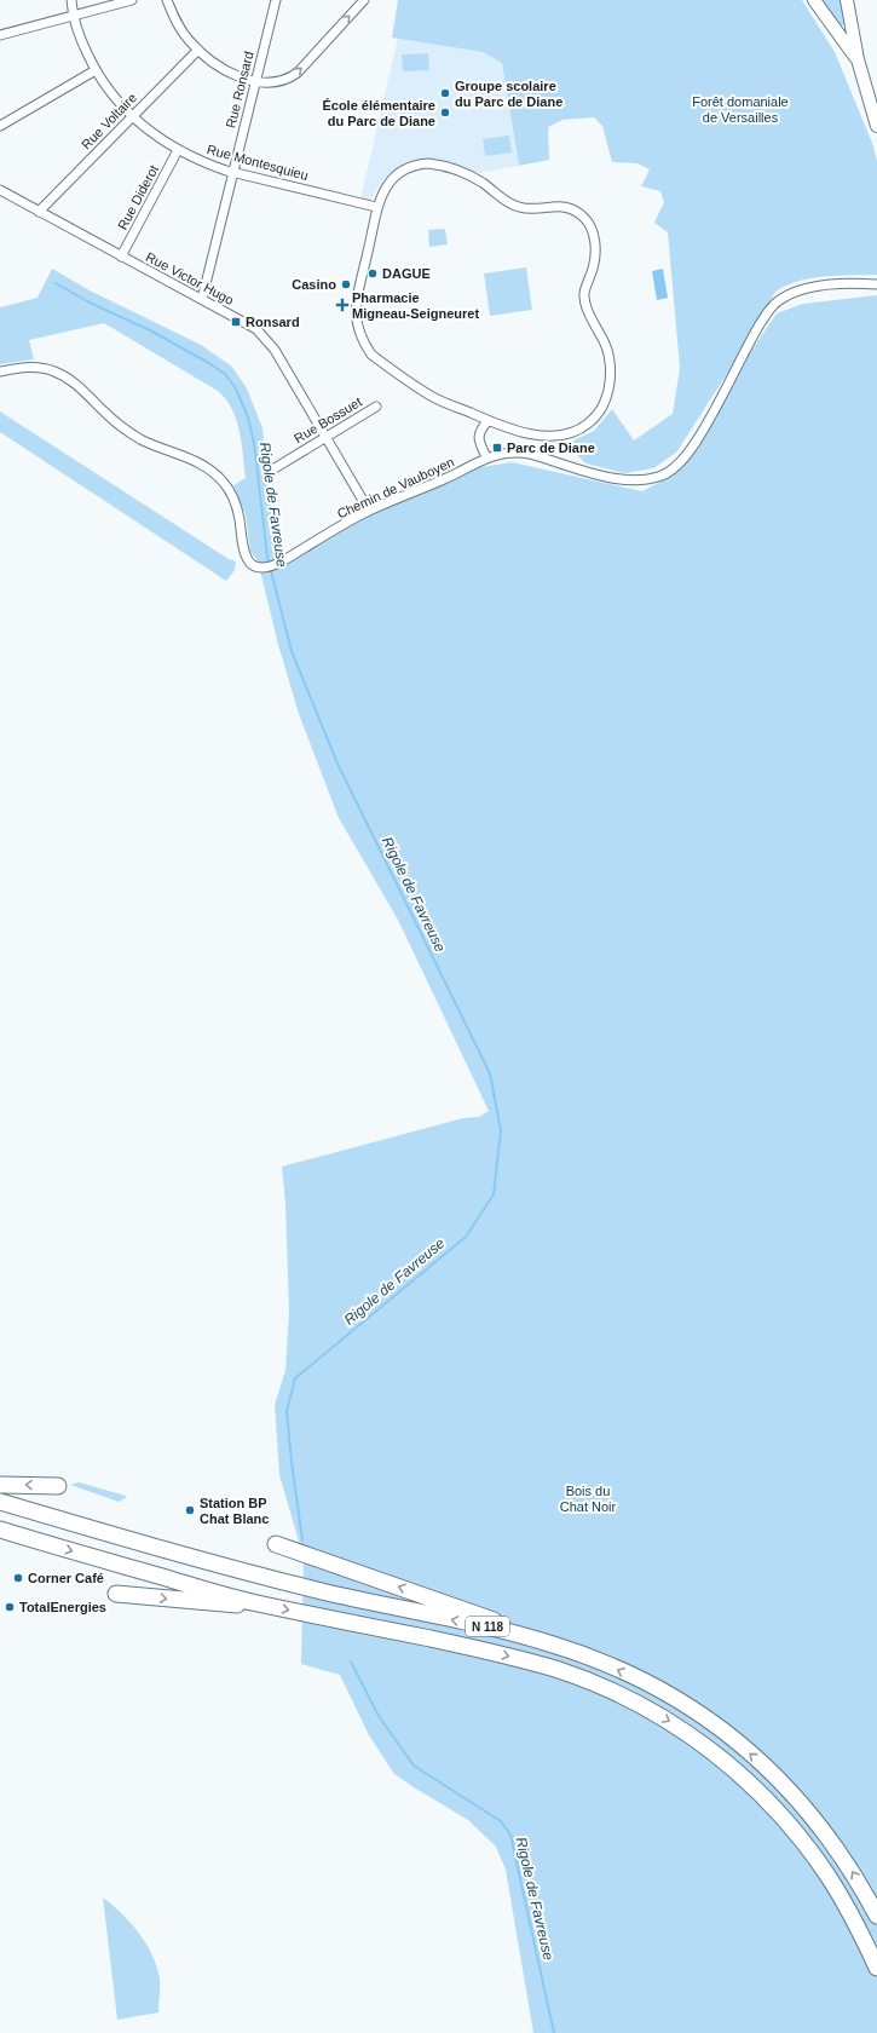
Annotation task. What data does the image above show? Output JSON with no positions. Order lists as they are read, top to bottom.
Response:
{
  "streets": {
    "highway": ["N 118"],
    "street": [
      "Rue Ronsard",
      "Rue Voltaire",
      "Rue Montesquieu",
      "Rue Diderot",
      "Rue Victor Hugo",
      "Rue Bossuet",
      "Chemin de Vauboyen"
    ]
  },
  "crossings": [
    ["Rue Ronsard", "Rue Montesquieu"],
    ["Rue Ronsard", "Rue Victor Hugo"],
    ["Rue Voltaire", "Rue Montesquieu"],
    ["Rue Voltaire", "Rue Victor Hugo"],
    ["Rue Montesquieu", "Rue Diderot"],
    ["Rue Diderot", "Rue Victor Hugo"],
    ["Rue Victor Hugo", "Rue Bossuet"],
    ["Rue Victor Hugo", "Chemin de Vauboyen"]
  ],
  "water": ["Rigole de Favreuse"],
  "parks": ["Forêt domaniale de Versailles", "Bois du Chat Noir"],
  "places": {
    "other": [
      "Groupe scolaire du Parc de Diane",
      "École élémentaire du Parc de Diane",
      "DAGUE",
      "Casino",
      "Station BP Chat Blanc",
      "Corner Café",
      "TotalEnergies"
    ],
    "health": ["Pharmacie Migneau-Seigneuret"],
    "transit": ["Ronsard", "Parc de Diane"]
  }
}
